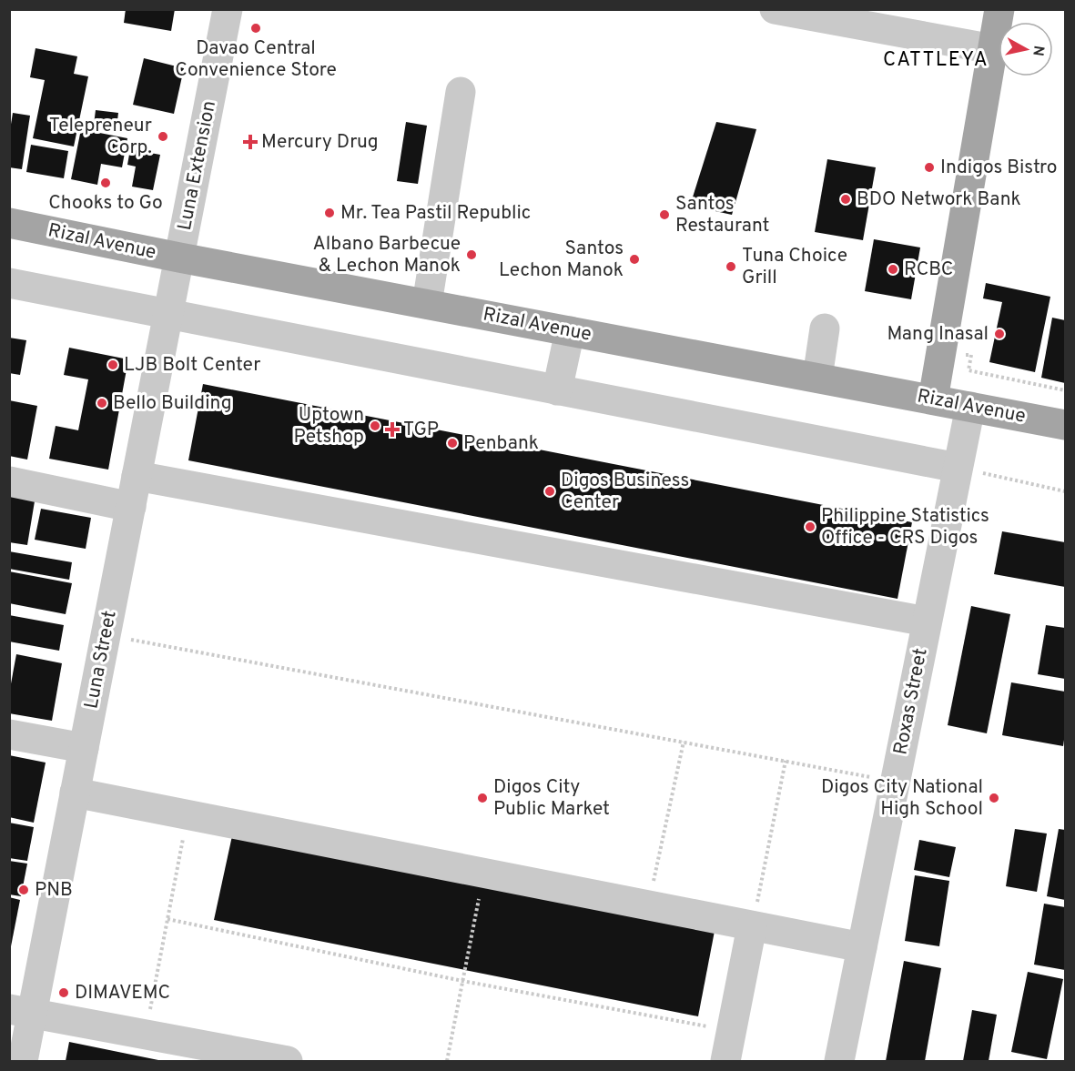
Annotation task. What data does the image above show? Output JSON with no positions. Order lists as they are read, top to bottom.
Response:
{
  "streets": {
    "main road": ["Rizal Avenue"],
    "street": ["Luna Extension", "Luna Street", "Roxas Street"]
  },
  "crossings": [
    ["Luna Extension", "Rizal Avenue"],
    ["Luna Extension", "Luna Street"],
    ["Rizal Avenue", "Luna Street"],
    ["Rizal Avenue", "Roxas Street"]
  ],
  "districts": ["CATTLEYA"],
  "places": {
    "other": [
      "Davao Central Convenience Store",
      "Telepreneur Corp.",
      "Indigos Bistro",
      "Chooks to Go",
      "BDO Network Bank",
      "Mr. Tea Pastil Republic",
      "Santos Restaurant",
      "Albano Barbecue & Lechon Manok",
      "Santos Lechon Manok",
      "Tuna Choice Grill",
      "RCBC",
      "Mang Inasal",
      "LJB Bolt Center",
      "Bello Building",
      "Uptown Petshop",
      "Penbank",
      "Digos Business Center",
      "Philippine Statistics Office - CRS Digos",
      "Digos City Public Market",
      "Digos City National High School",
      "PNB",
      "DIMAVEMC"
    ],
    "health": ["Mercury Drug", "TGP"]
  },
  "north": "right"
}
